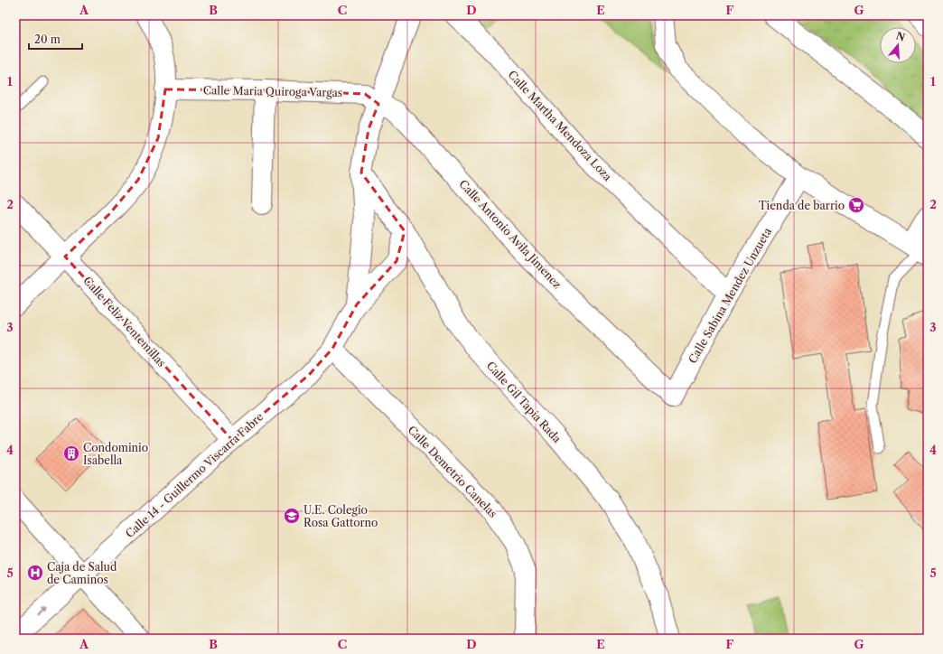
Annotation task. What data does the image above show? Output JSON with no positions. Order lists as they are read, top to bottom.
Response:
{
  "streets": {
    "street": [
      "Calle Maria Quiroga Vargas",
      "Calle Martha Mendoza Loza",
      "Calle Antonio Avila Jimenez",
      "Calle Sabina Mendez Unzueta",
      "Calle Feliz Ventemillas",
      "Calle Gil Tapia Rada",
      "Calle Demetrio Canelas",
      "Calle 14 - Guillermo Viscarra Fabre"
    ]
  },
  "crossings": [
    ["Calle Maria Quiroga Vargas", "Calle Antonio Avila Jimenez"],
    ["Calle Maria Quiroga Vargas", "Calle 14 - Guillermo Viscarra Fabre"],
    ["Calle Martha Mendoza Loza", "Calle Sabina Mendez Unzueta"],
    ["Calle Antonio Avila Jimenez", "Calle Sabina Mendez Unzueta"],
    ["Calle Antonio Avila Jimenez", "Calle 14 - Guillermo Viscarra Fabre"],
    ["Calle Feliz Ventemillas", "Calle 14 - Guillermo Viscarra Fabre"],
    ["Calle Gil Tapia Rada", "Calle 14 - Guillermo Viscarra Fabre"],
    ["Calle Demetrio Canelas", "Calle 14 - Guillermo Viscarra Fabre"]
  ],
  "places": {
    "supermarket": ["Tienda de barrio"],
    "building": ["Condominio Isabella"],
    "school or university": ["U.E. Colegio Rosa Gattorno"],
    "hospital": ["Caja de Salud de Caminos"]
  },
  "scale_bar": "20 m",
  "north": "top",
  "grid": {
    "columns": [
      "A",
      "B",
      "C",
      "D",
      "E",
      "F",
      "G"
    ],
    "rows": [
      "1",
      "2",
      "3",
      "4",
      "5"
    ]
  }
}
